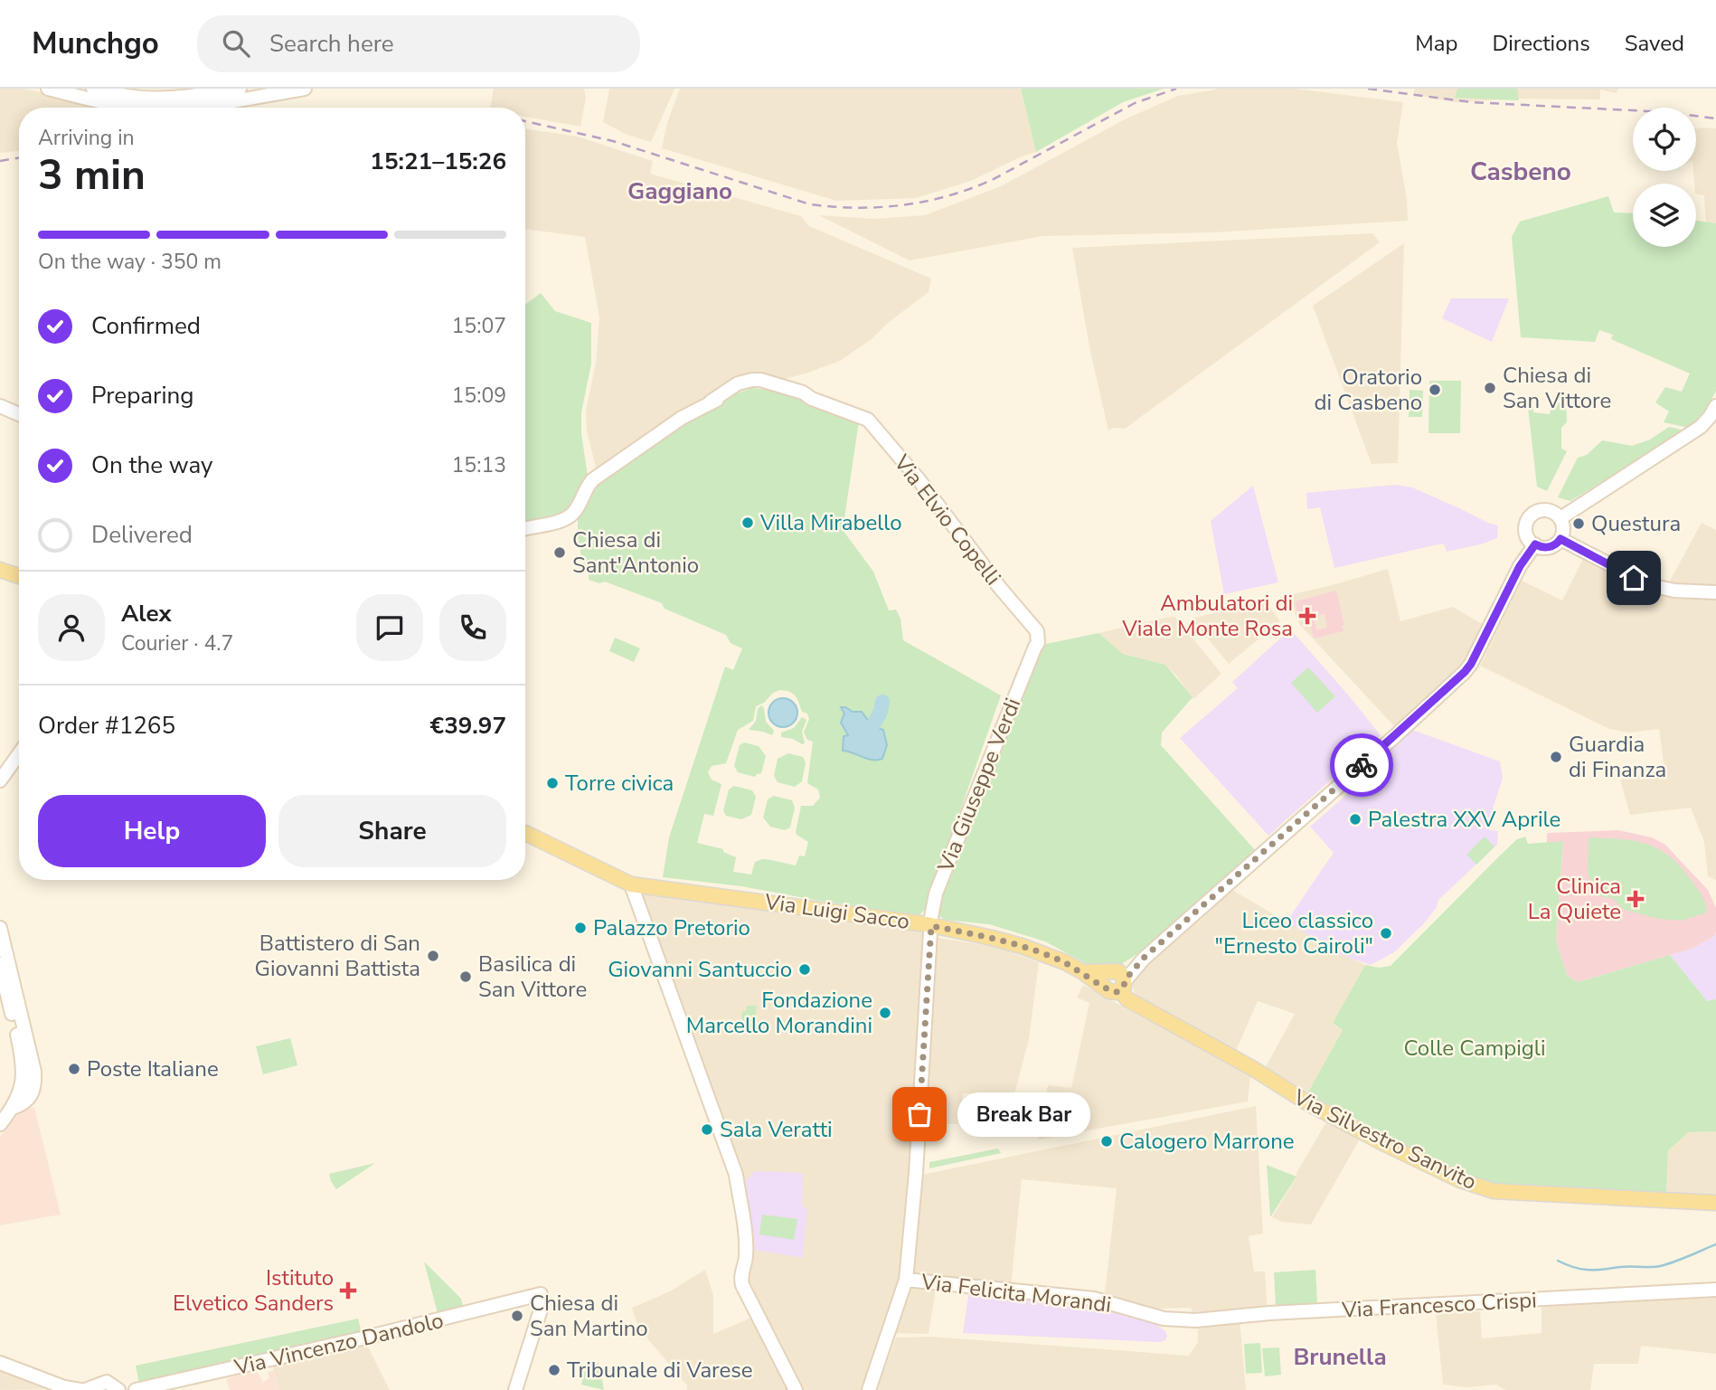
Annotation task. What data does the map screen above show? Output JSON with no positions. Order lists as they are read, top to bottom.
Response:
{
  "streets": {
    "main road": ["Via Luigi Sacco", "Via Silvestro Sanvito"],
    "street": [
      "Via Elvio Copelli",
      "Via Giuseppe Verdi",
      "Via Felicita Morandi",
      "Via Francesco Crispi",
      "Via Vincenzo Dandolo"
    ]
  },
  "crossings": [
    ["Via Elvio Copelli", "Via Giuseppe Verdi"],
    ["Via Giuseppe Verdi", "Via Luigi Sacco"],
    ["Via Giuseppe Verdi", "Via Felicita Morandi"],
    ["Via Felicita Morandi", "Via Francesco Crispi"]
  ],
  "districts": ["Casbeno", "Gaggiano", "Brunella"],
  "parks": ["Colle Campigli"],
  "places": {
    "other": [
      "Chiesa di San Vittore",
      "Oratorio di Casbeno",
      "Villa Mirabello",
      "Questura",
      "Chiesa di Sant'Antonio",
      "Guardia di Finanza",
      "Torre civica",
      "Palestra XXV Aprile",
      "Palazzo Pretorio",
      "Liceo classico \"Ernesto Cairoli\"",
      "Battistero di San Giovanni Battista",
      "Giovanni Santuccio",
      "Basilica di San Vittore",
      "Fondazione Marcello Morandini",
      "Poste Italiane",
      "Break Bar",
      "Sala Veratti",
      "Calogero Marrone",
      "Chiesa di San Martino",
      "Tribunale di Varese"
    ],
    "health": ["Ambulatori di Viale Monte Rosa", "Clinica La Quiete", "Istituto Elvetico Sanders"]
  },
  "page": {
    "header": "Munchgo",
    "search": "Search here",
    "nav": ["Map", "Directions", "Saved"],
    "heading": ["3 min", "Arriving in", "15:21–15:26"],
    "panel": [
      "Alex",
      "Courier · 4.7",
      "Order #1265",
      "€39.97"
    ],
    "bar": "On the way · 350 m",
    "list": [
      ["Confirmed", "15:07"],
      ["Preparing", "15:09"],
      ["On the way", "15:13"],
      "Delivered"
    ],
    "buttons": ["Help", "Share"],
    "bubble": "Break Bar"
  }
}
